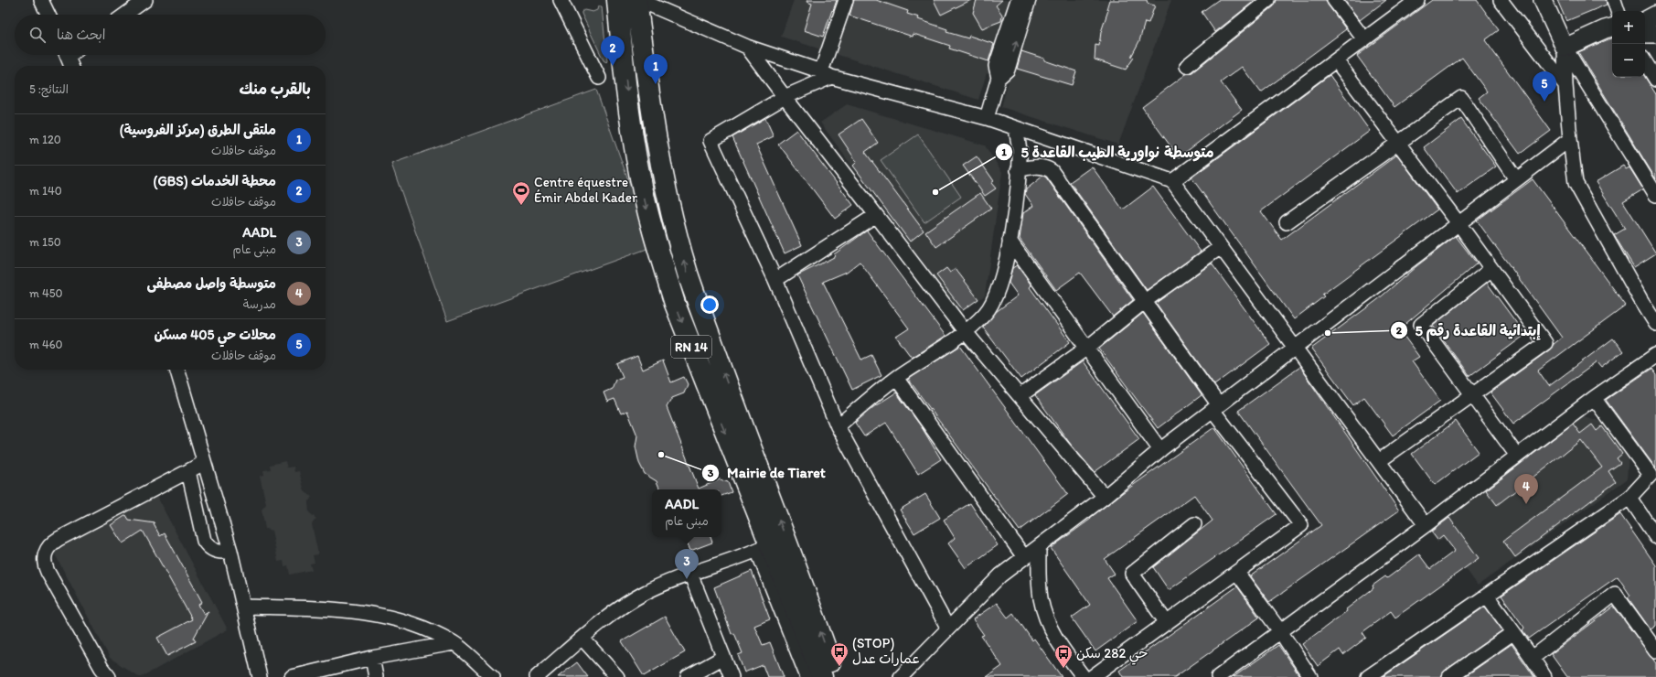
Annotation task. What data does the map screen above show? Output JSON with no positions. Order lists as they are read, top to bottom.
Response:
{
  "streets": {
    "highway": ["RN 14"]
  },
  "places": {
    "other": ["متوسطة نواورية الطيب القاعدة 5", "إبتدائية القاعدة رقم 5", "Mairie de Tiaret"],
    "sports": ["Centre équestre Émir Abdel Kader"],
    "bus stop": ["(STOP) عمارات عدل", "حي 282 سكن"]
  },
  "page": {
    "map_buttons": ["+", "−"],
    "search": "ابحث هنا",
    "pins": [
      "2",
      "1",
      "5",
      "4",
      "3"
    ],
    "heading": ["بالقرب منك", "النتائج: 5"],
    "list": [
      {
        "mark": "1",
        "name": "ملتقى الطرق (مركز الفروسية)",
        "note": "موقف حافلات",
        "value": "120 m"
      },
      {
        "mark": "2",
        "name": "محطة الخدمات (GBS)",
        "note": "موقف حافلات",
        "value": "140 m"
      },
      {
        "mark": "3",
        "name": "AADL",
        "note": "مبنى عام",
        "value": "150 m"
      },
      {
        "mark": "4",
        "name": "متوسطة واصل مصطفى",
        "note": "مدرسة",
        "value": "450 m"
      },
      {
        "mark": "5",
        "name": "محلات حي 405 مسكن",
        "note": "موقف حافلات",
        "value": "460 m"
      }
    ],
    "popup": ["AADL", "مبنى عام"]
  }
}
